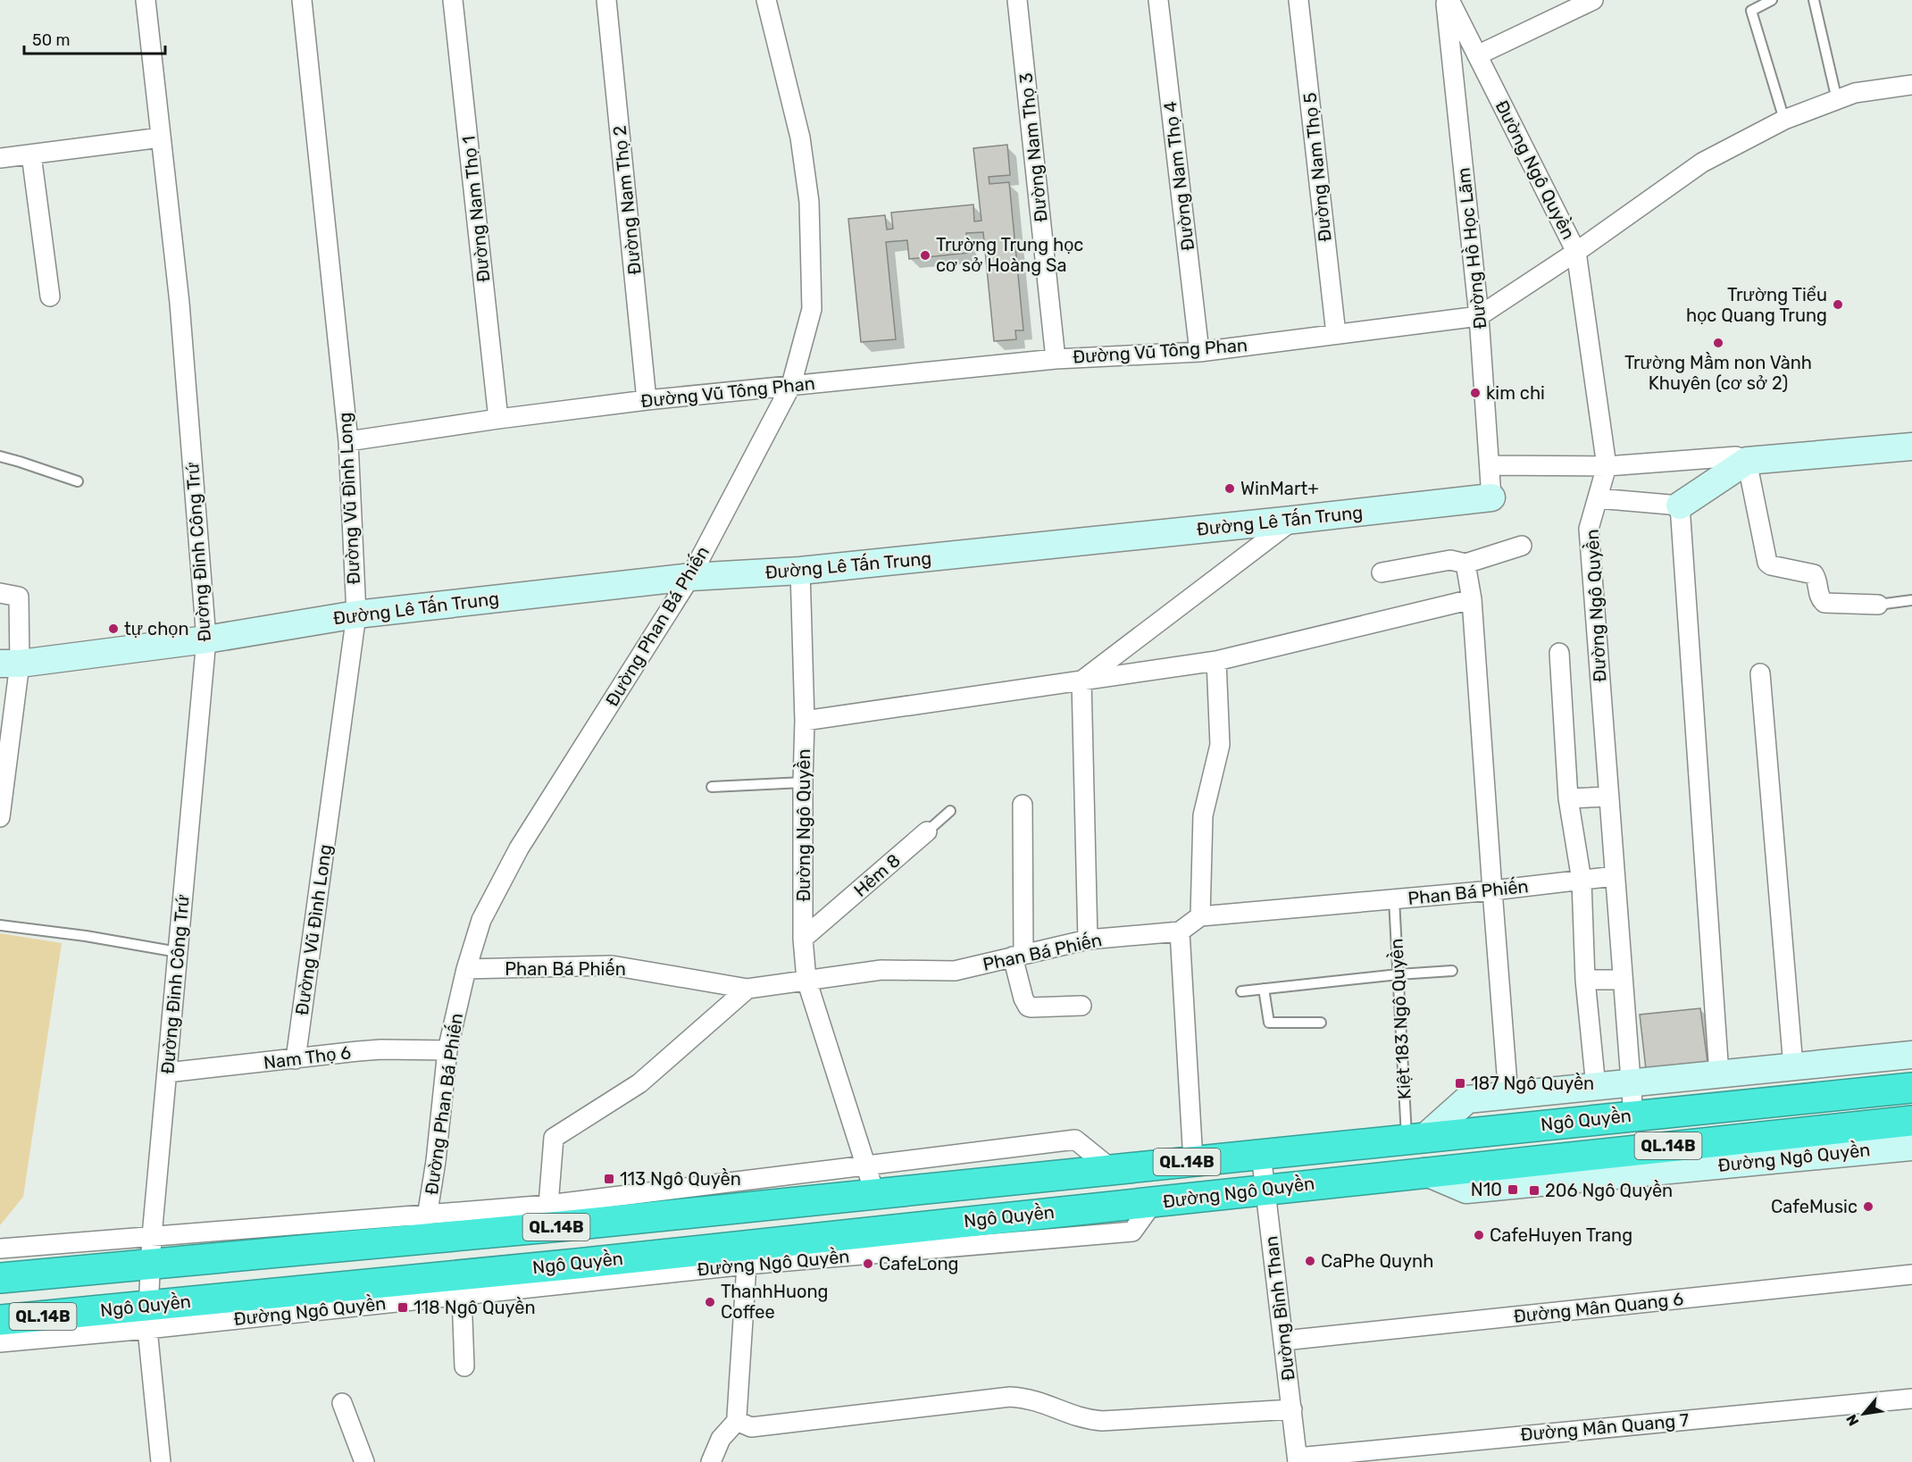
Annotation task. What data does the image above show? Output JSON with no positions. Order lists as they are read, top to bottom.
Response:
{
  "streets": {
    "highway": ["Đường Ngô Quyền", "Ngô Quyền", "QL.14B"],
    "street": [
      "Đường Nam Thọ 3",
      "Đường Nam Thọ 5",
      "Đường Nam Thọ 4",
      "Đường Nam Thọ 2",
      "Đường Nam Thọ 1",
      "Đường Hồ Học Lãm",
      "Đường Vũ Tông Phan",
      "Đường Vũ Đình Long",
      "Đường Lê Tấn Trung",
      "Đường Đinh Công Trứ",
      "Đường Phan Bá Phiến",
      "Hẻm 8",
      "Phan Bá Phiến",
      "Nam Thọ 6",
      "Đường Mân Quang 6",
      "Đường Bình Than",
      "Đường Mân Quang 7"
    ],
    "lane": ["Kiệt 183 Ngô Quyền"]
  },
  "crossings": [
    ["Đường Nam Thọ 3", "Đường Vũ Tông Phan"],
    ["Đường Nam Thọ 5", "Đường Vũ Tông Phan"],
    ["Đường Ngô Quyền", "Đường Hồ Học Lãm"],
    ["Đường Ngô Quyền", "Đường Vũ Tông Phan"],
    ["Đường Ngô Quyền", "Đường Lê Tấn Trung"],
    ["Đường Ngô Quyền", "Đường Đinh Công Trứ"],
    ["Đường Ngô Quyền", "Hẻm 8"],
    ["Đường Ngô Quyền", "Phan Bá Phiến"],
    ["Đường Ngô Quyền", "Ngô Quyền"],
    ["Đường Ngô Quyền", "Đường Bình Than"],
    ["Đường Nam Thọ 4", "Đường Vũ Tông Phan"],
    ["Đường Nam Thọ 2", "Đường Vũ Tông Phan"],
    ["Đường Nam Thọ 1", "Đường Vũ Tông Phan"],
    ["Đường Hồ Học Lãm", "Đường Vũ Tông Phan"],
    ["Đường Hồ Học Lãm", "Đường Lê Tấn Trung"],
    ["Đường Vũ Tông Phan", "Đường Vũ Đình Long"],
    ["Đường Vũ Tông Phan", "Đường Phan Bá Phiến"],
    ["Đường Vũ Đình Long", "Đường Lê Tấn Trung"],
    ["Đường Vũ Đình Long", "Nam Thọ 6"],
    ["Đường Lê Tấn Trung", "Đường Đinh Công Trứ"],
    ["Đường Lê Tấn Trung", "Đường Phan Bá Phiến"],
    ["Đường Đinh Công Trứ", "Nam Thọ 6"],
    ["Đường Đinh Công Trứ", "Ngô Quyền"],
    ["Đường Phan Bá Phiến", "Phan Bá Phiến"],
    ["Đường Phan Bá Phiến", "Nam Thọ 6"],
    ["Đường Phan Bá Phiến", "Ngô Quyền"],
    ["Phan Bá Phiến", "Kiệt 183 Ngô Quyền"],
    ["Kiệt 183 Ngô Quyền", "Ngô Quyền"],
    ["Ngô Quyền", "Đường Bình Than"],
    ["Đường Mân Quang 6", "Đường Bình Than"],
    ["Đường Bình Than", "Đường Mân Quang 7"]
  ],
  "places": {
    "other": [
      "Trường Trung học cơ sở Hoàng Sa",
      "Trường Tiểu học Quang Trung",
      "Trường Mầm non Vành Khuyên (cơ sở 2)",
      "kim chi",
      "WinMart+",
      "tự chọn",
      "CafeMusic",
      "CafeHuyen Trang",
      "CaPhe Quynh",
      "CafeLong",
      "ThanhHuong Coffee"
    ],
    "transit": [
      "187 Ngô Quyền",
      "113 Ngô Quyền",
      "N10",
      "206 Ngô Quyền",
      "118 Ngô Quyền"
    ]
  },
  "scale_bar": "50 m",
  "north": "bottom left"
}
